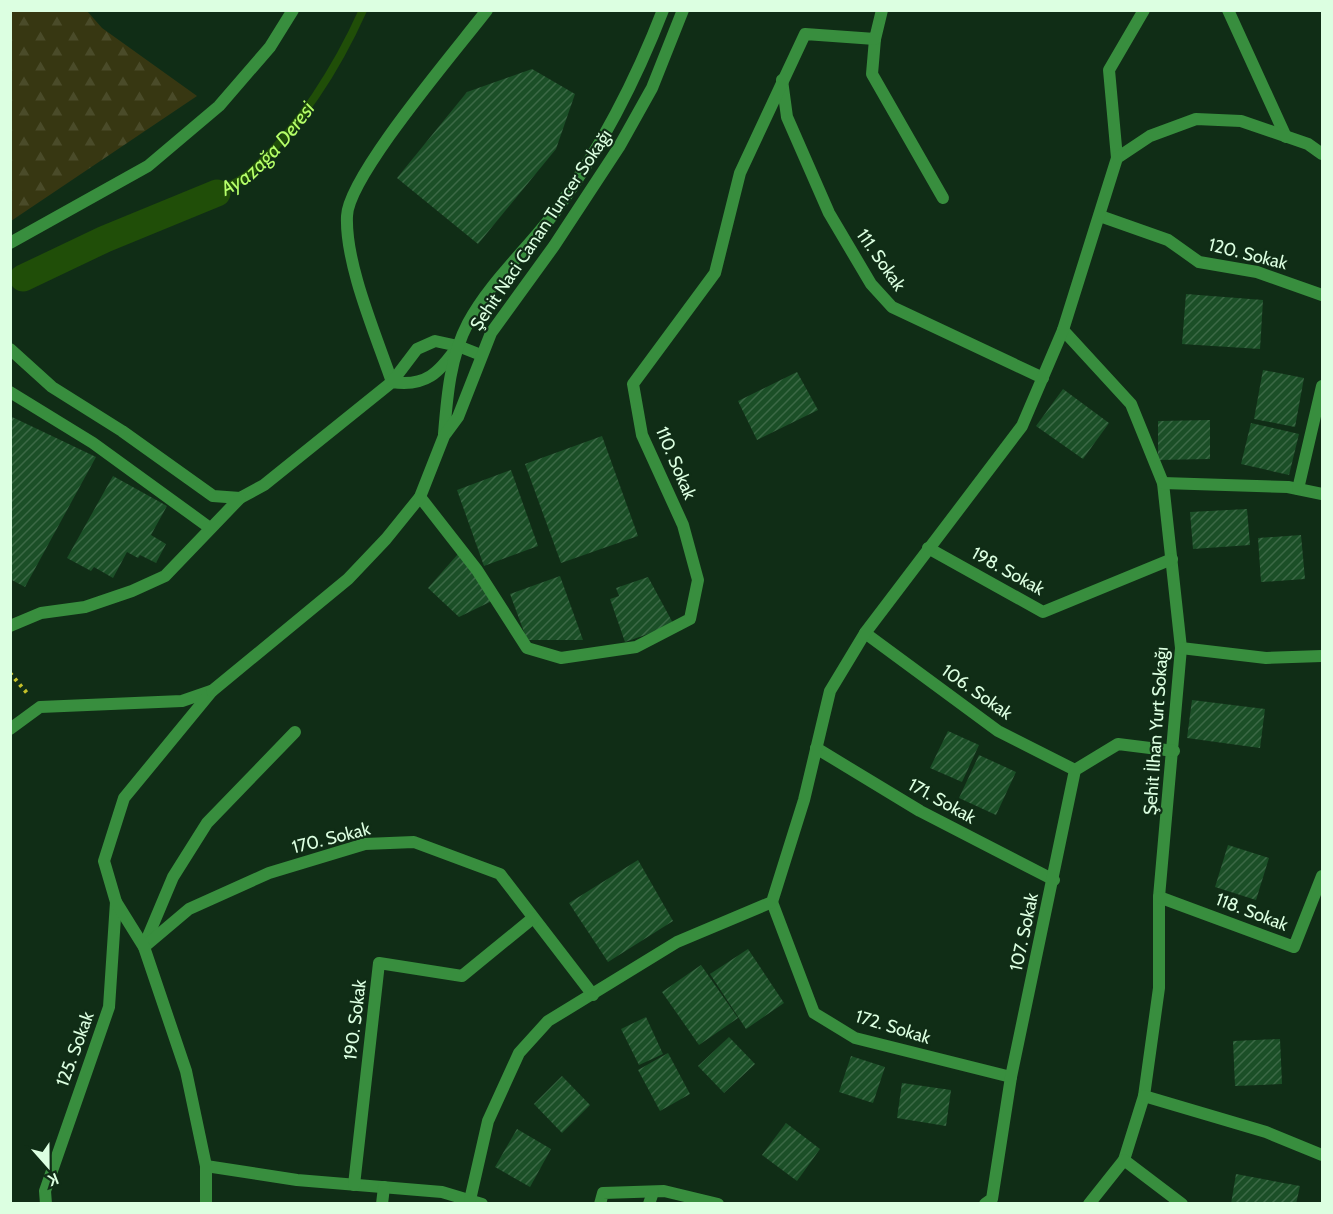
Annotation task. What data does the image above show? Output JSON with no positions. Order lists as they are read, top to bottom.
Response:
{
  "streets": {
    "street": [
      "Şehit Naci Canan Tuncer Sokağı",
      "120. Sokak",
      "111. Sokak",
      "110. Sokak",
      "198. Sokak",
      "106. Sokak",
      "Şehit İlhan Yurt Sokağı",
      "171. Sokak",
      "170. Sokak",
      "118. Sokak",
      "107. Sokak",
      "190. Sokak",
      "172. Sokak",
      "125. Sokak"
    ]
  },
  "crossings": [
    ["Şehit Naci Canan Tuncer Sokağı", "110. Sokak"],
    ["111. Sokak", "110. Sokak"],
    ["198. Sokak", "Şehit İlhan Yurt Sokağı"],
    ["106. Sokak", "107. Sokak"],
    ["Şehit İlhan Yurt Sokağı", "118. Sokak"],
    ["171. Sokak", "107. Sokak"],
    ["170. Sokak", "190. Sokak"],
    ["107. Sokak", "172. Sokak"]
  ],
  "water": ["Ayazağa Deresi"],
  "north": "bottom"
}
